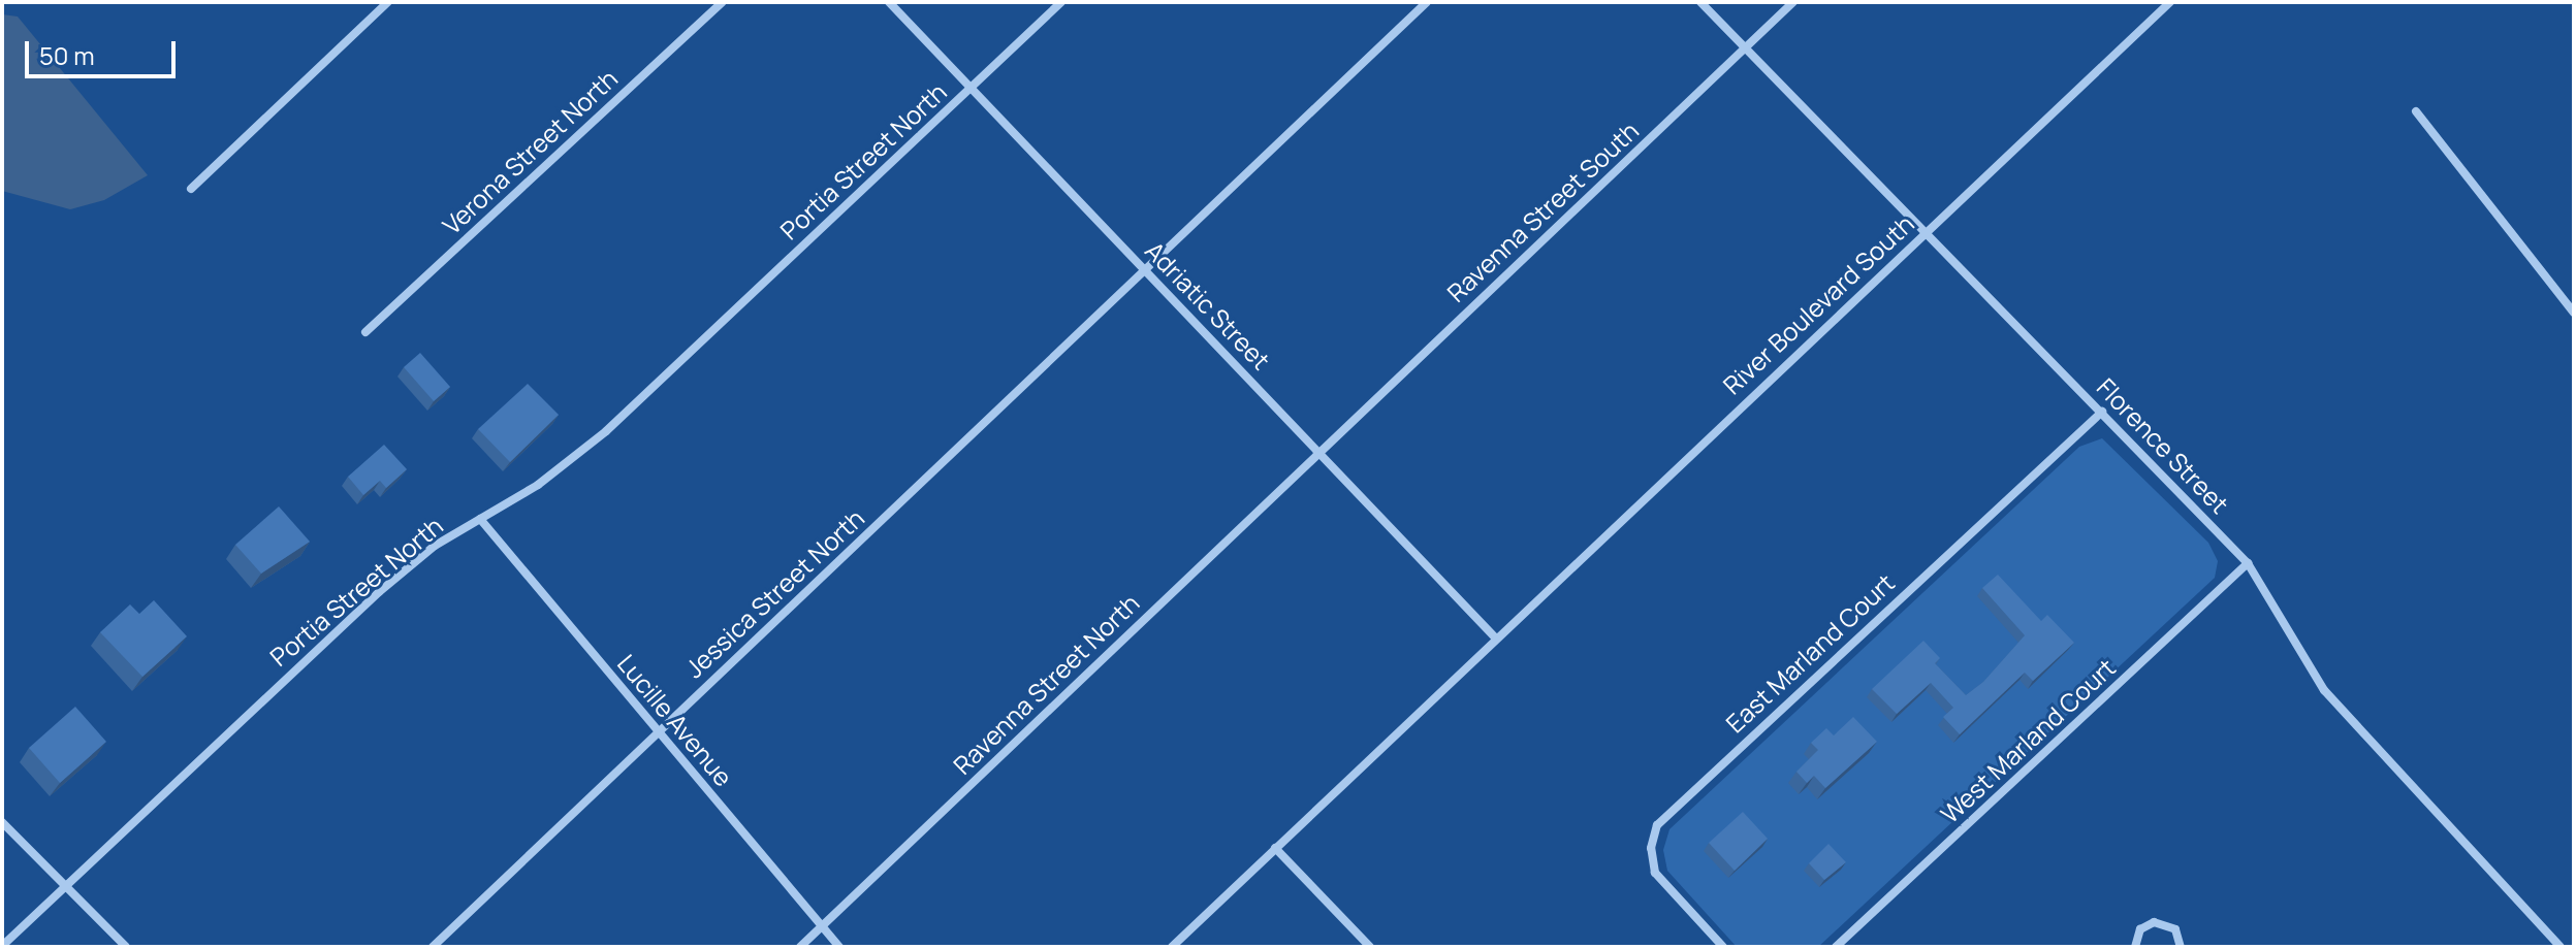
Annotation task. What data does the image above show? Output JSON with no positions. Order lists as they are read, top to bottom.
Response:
{
  "streets": {
    "street": [
      "Verona Street North",
      "Portia Street North",
      "Ravenna Street South",
      "River Boulevard South",
      "Adriatic Street",
      "Florence Street",
      "Jessica Street North",
      "East Marland Court",
      "Ravenna Street North",
      "Lucille Avenue",
      "West Marland Court"
    ]
  },
  "crossings": [
    ["Portia Street North", "Adriatic Street"],
    ["Portia Street North", "Lucille Avenue"],
    ["Ravenna Street South", "Adriatic Street"],
    ["Ravenna Street South", "Florence Street"],
    ["Ravenna Street South", "Ravenna Street North"],
    ["River Boulevard South", "Adriatic Street"],
    ["River Boulevard South", "Florence Street"],
    ["Adriatic Street", "Jessica Street North"],
    ["Adriatic Street", "Ravenna Street North"],
    ["Florence Street", "East Marland Court"],
    ["Florence Street", "West Marland Court"],
    ["Jessica Street North", "Lucille Avenue"],
    ["Ravenna Street North", "Lucille Avenue"]
  ],
  "scale_bar": "50 m"
}
